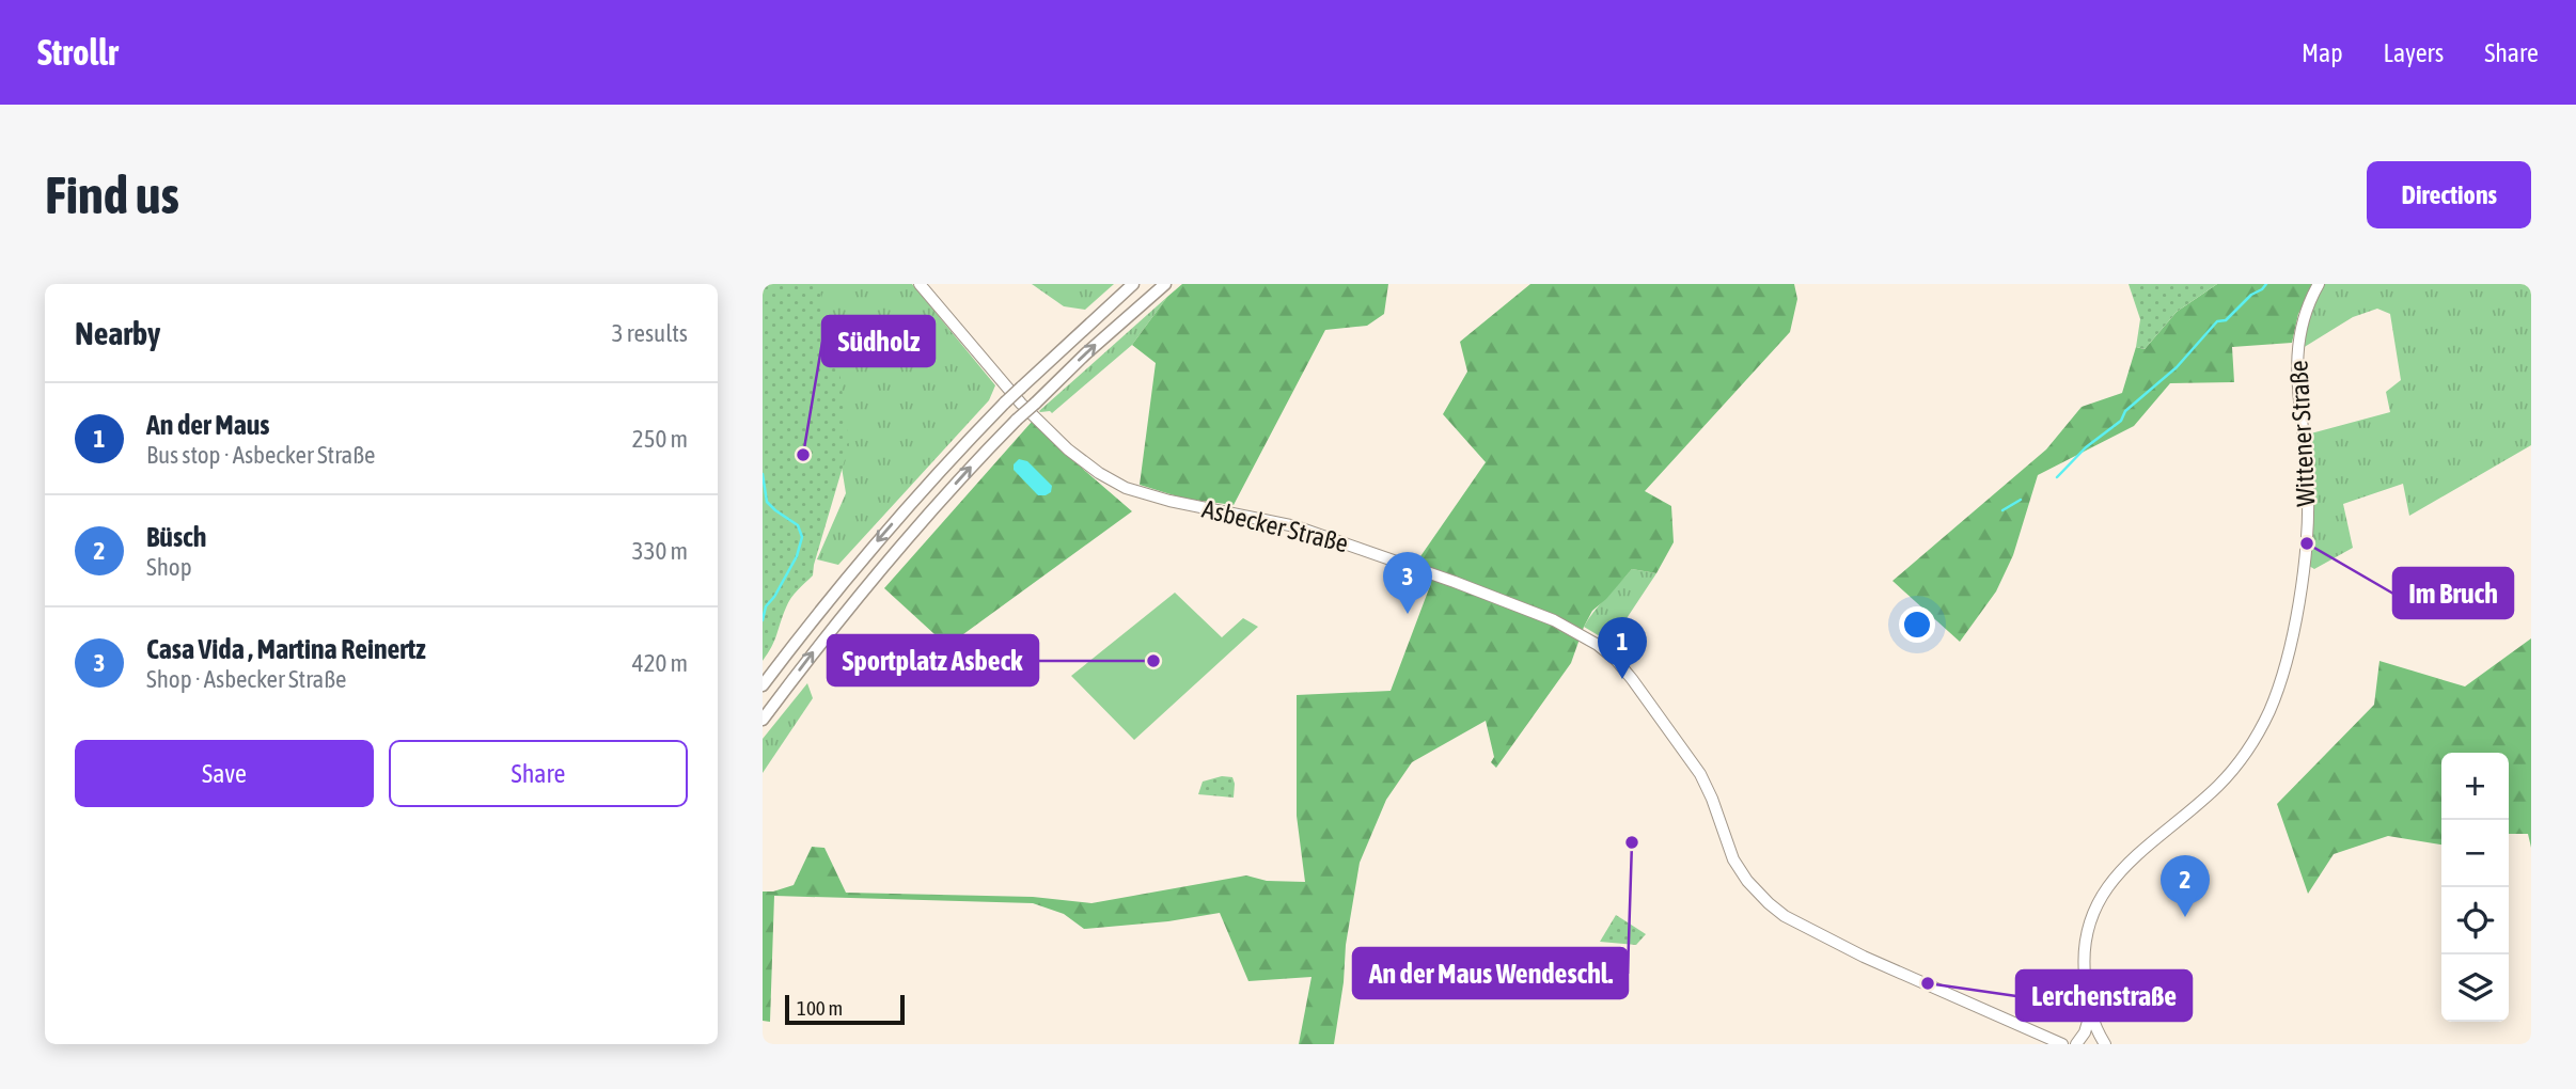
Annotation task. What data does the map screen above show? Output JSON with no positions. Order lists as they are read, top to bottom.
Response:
{
  "streets": {
    "main road": ["Wittener Straße", "Asbecker Straße"]
  },
  "places": [
    "Südholz",
    "Im Bruch",
    "Sportplatz Asbeck",
    "An der Maus Wendeschl.",
    "Lerchenstraße"
  ],
  "scale_bar": "100 m",
  "page": {
    "header": "Strollr",
    "nav": ["Map", "Layers", "Share"],
    "buttons": [
      "Directions",
      ["Save", "Share"]
    ],
    "title": "Find us",
    "heading": ["Nearby", "3 results"],
    "list": [
      {
        "mark": "1",
        "name": "An der Maus",
        "note": "Bus stop · Asbecker Straße",
        "value": "250 m"
      },
      {
        "mark": "2",
        "name": "Büsch",
        "note": "Shop",
        "value": "330 m"
      },
      {
        "mark": "3",
        "name": "Casa Vida , Martina Reinertz",
        "note": "Shop · Asbecker Straße",
        "value": "420 m"
      }
    ],
    "pins": ["3", "1", "2"],
    "map_buttons": ["+", "−"],
    "scale": "100 m"
  }
}
